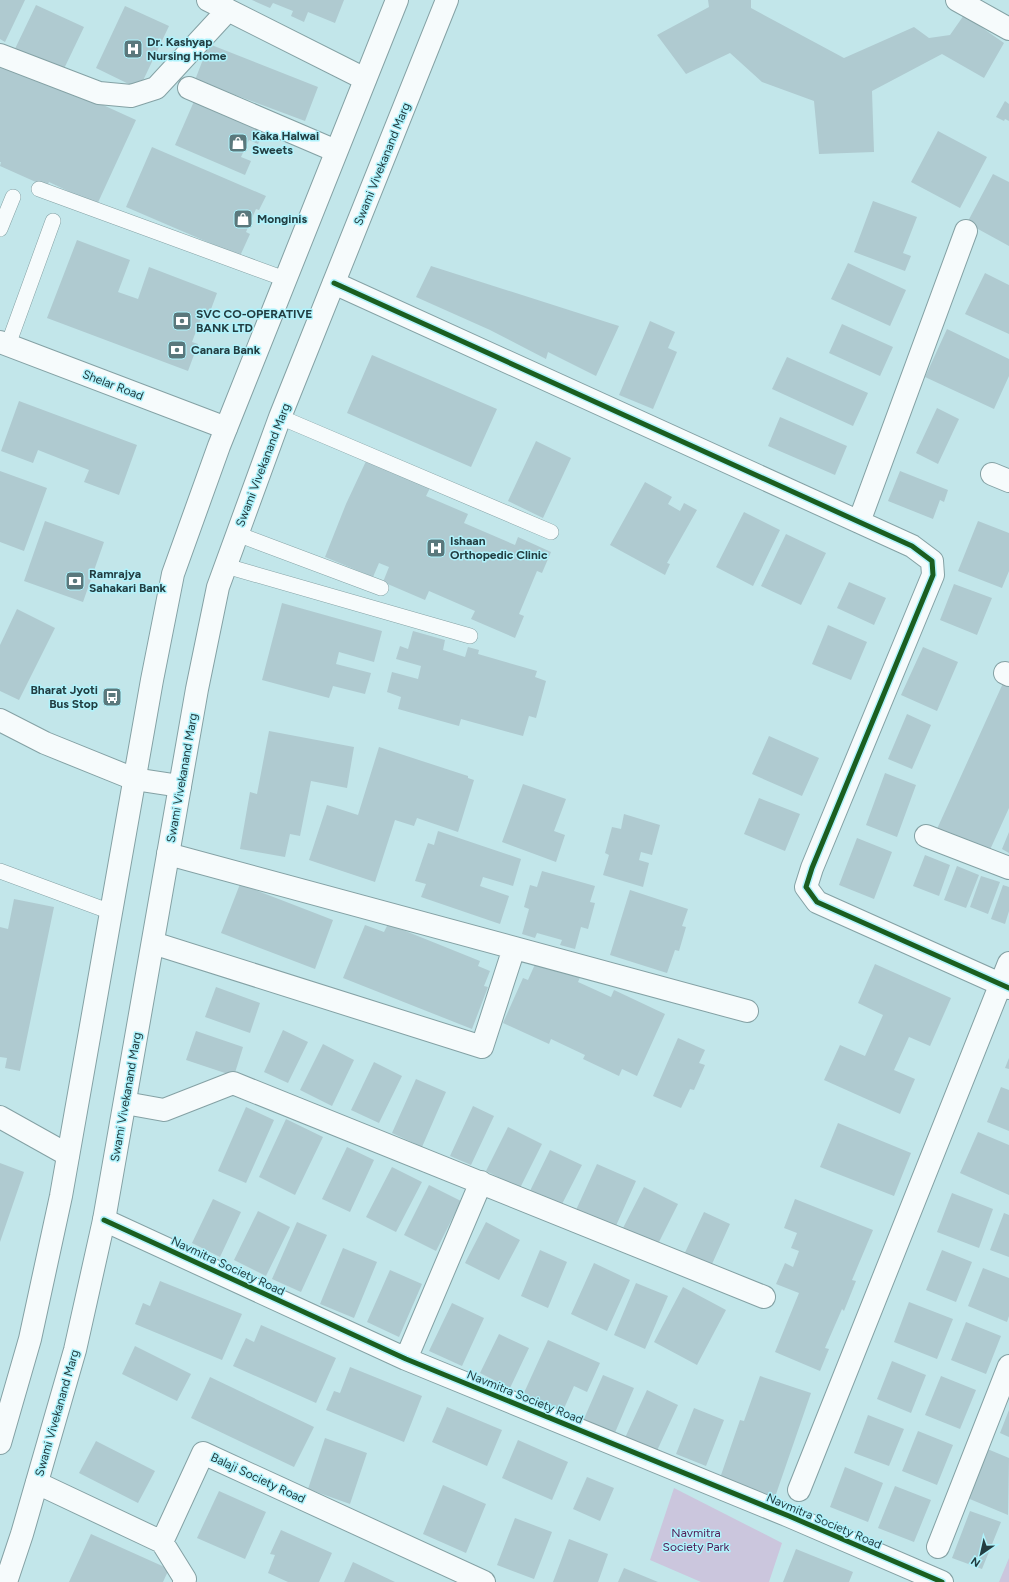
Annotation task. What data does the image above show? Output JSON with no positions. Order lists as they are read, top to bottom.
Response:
{
  "streets": {
    "street": [
      "Swami Vivekanand Marg",
      "Shelar Road",
      "Navmitra Society Road",
      "Balaji Society Road"
    ]
  },
  "crossings": [
    ["Swami Vivekanand Marg", "Navmitra Society Road"]
  ],
  "parks": ["Navmitra Society Park"],
  "places": {
    "hospital": ["Dr. Kashyap Nursing Home", "Ishaan Orthopedic Clinic"],
    "shop": ["Kaka Halwai Sweets", "Monginis"],
    "bank": ["SVC CO-OPERATIVE BANK LTD", "Canara Bank", "Ramrajya Sahakari Bank"],
    "bus stop": ["Bharat Jyoti Bus Stop"]
  },
  "north": "bottom left"
}
